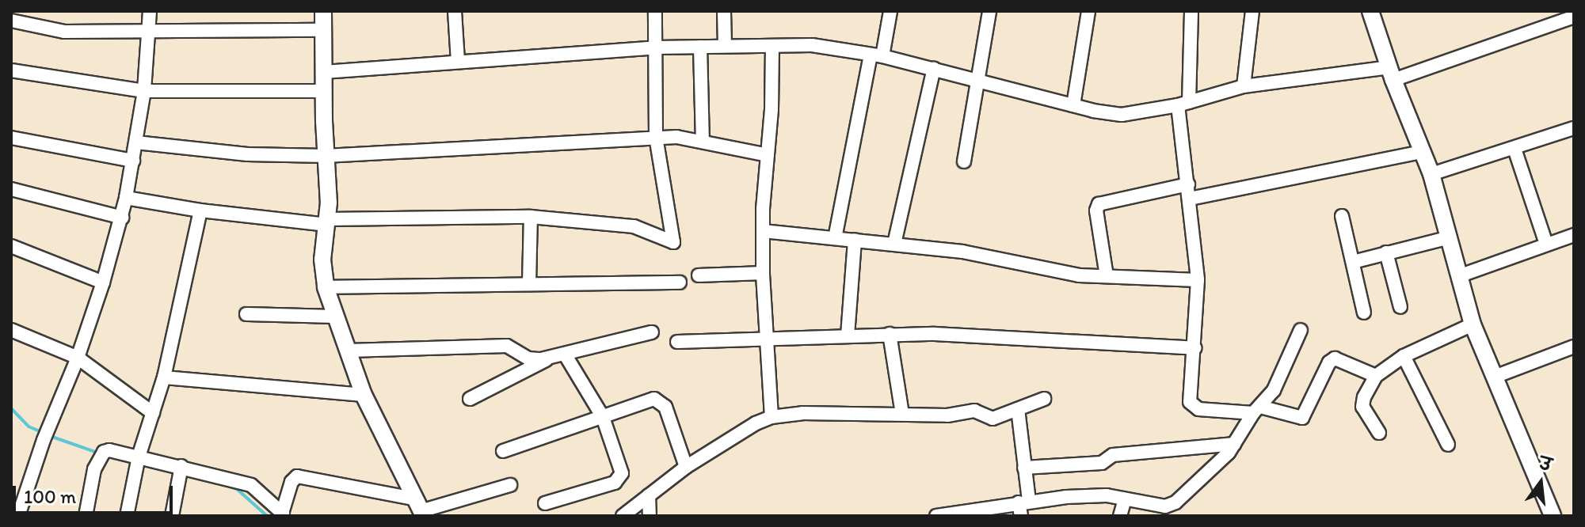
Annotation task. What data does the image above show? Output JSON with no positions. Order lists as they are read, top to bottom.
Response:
{
  "scale_bar": "100 m",
  "north": "top"
}
